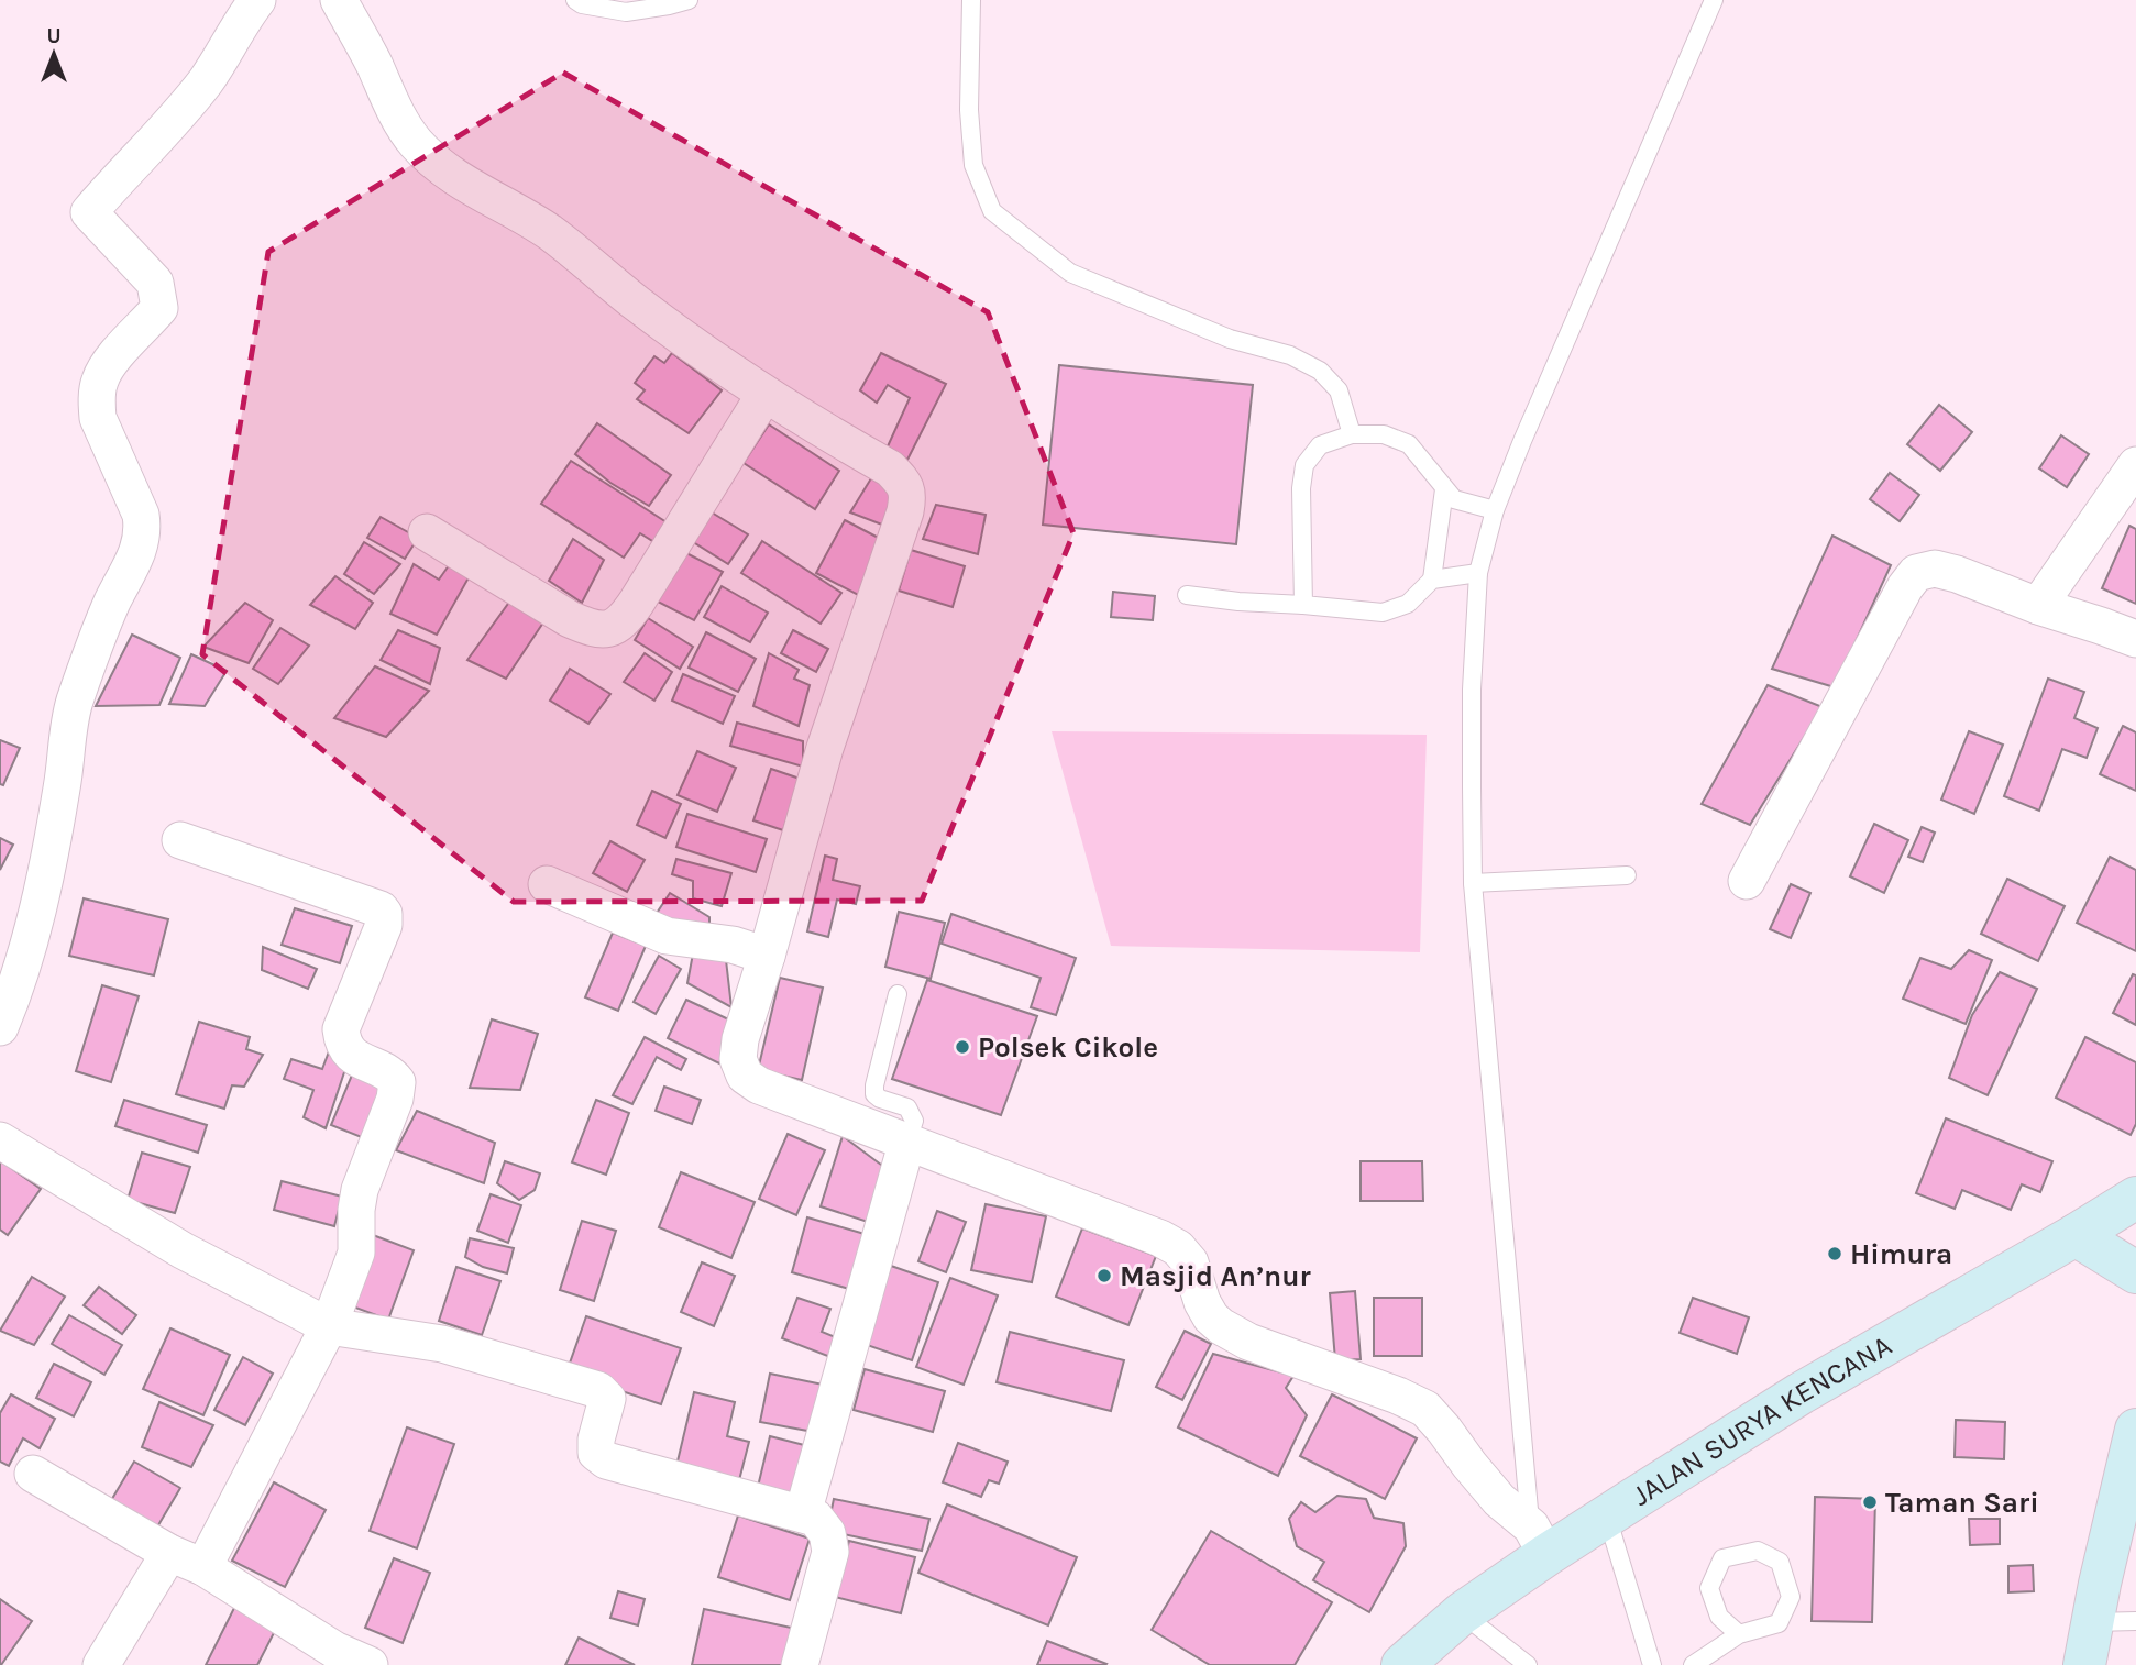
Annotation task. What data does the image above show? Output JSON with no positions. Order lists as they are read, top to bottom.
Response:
{
  "streets": {
    "street": ["JALAN SURYA KENCANA"]
  },
  "places": [
    "Polsek Cikole",
    "Himura",
    "Masjid An’nur",
    "Taman Sari"
  ],
  "north": "top"
}
